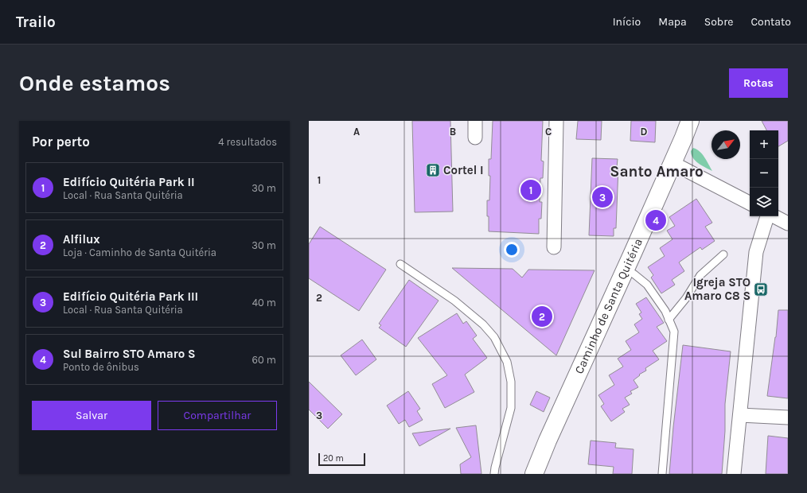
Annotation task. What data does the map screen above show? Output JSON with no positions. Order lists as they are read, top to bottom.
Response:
{
  "streets": {
    "street": ["Caminho de Santa Quitéria"]
  },
  "districts": ["Santo Amaro"],
  "places": {
    "building": ["Cortel I"],
    "bus stop": ["Igreja STO Amaro C8 S"]
  },
  "scale_bar": "20 m",
  "north": "top right",
  "page": {
    "header": "Trailo",
    "nav": [
      "Início",
      "Mapa",
      "Sobre",
      "Contato"
    ],
    "buttons": [
      "Rotas",
      ["Salvar", "Compartilhar"]
    ],
    "title": "Onde estamos",
    "heading": ["Por perto", "4 resultados"],
    "map_buttons": ["+", "−"],
    "list": [
      {
        "mark": "1",
        "name": "Edifício Quitéria Park II",
        "note": "Local · Rua Santa Quitéria",
        "value": "30 m"
      },
      {
        "mark": "2",
        "name": "Alfilux",
        "note": "Loja · Caminho de Santa Quitéria",
        "value": "30 m"
      },
      {
        "mark": "3",
        "name": "Edifício Quitéria Park III",
        "note": "Local · Rua Santa Quitéria",
        "value": "40 m"
      },
      {
        "mark": "4",
        "name": "Sul Bairro STO Amaro S",
        "note": "Ponto de ônibus",
        "value": "60 m"
      }
    ],
    "pins": [
      "1",
      "3",
      "4",
      "2"
    ],
    "scale": "20 m"
  },
  "grid": {
    "columns": [
      "A",
      "B",
      "C",
      "D"
    ],
    "rows": ["1", "2", "3"]
  }
}
